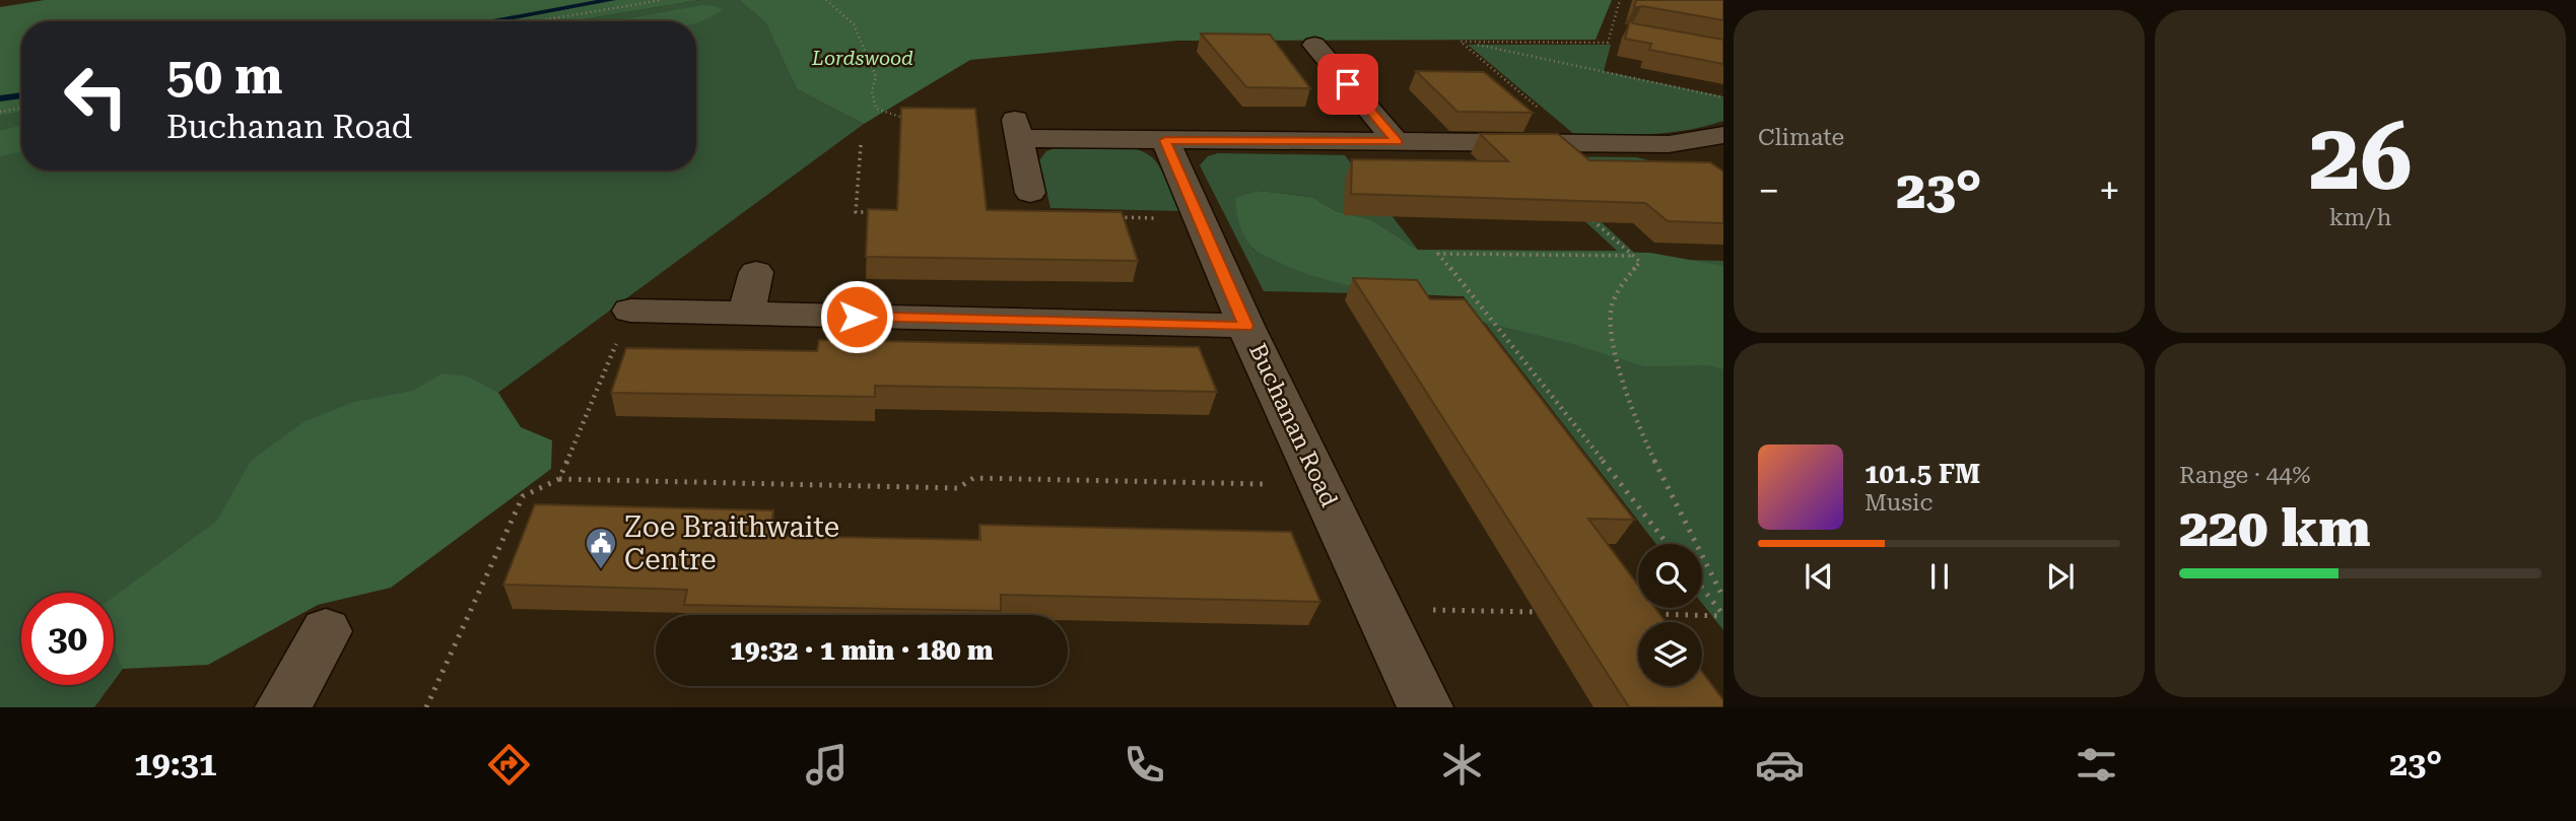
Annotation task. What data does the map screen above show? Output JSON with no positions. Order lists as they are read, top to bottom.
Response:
{
  "streets": {
    "street": ["Buchanan Road"]
  },
  "parks": ["Lordswood"],
  "places": {
    "public building": ["Zoe Braithwaite Centre"]
  },
  "page": {
    "tile": [
      "Climate",
      ["26", "km/h"],
      ["Range · 44%", "220 km"]
    ],
    "turn": ["50 m", "Buchanan Road"],
    "heat": ["−", "23°", "+"],
    "song": ["101.5 FM", "Music"],
    "limit": "30",
    "trip": "19:32 · 1 min · 180 m",
    "tabs": ["19:31", "23°"]
  }
}
